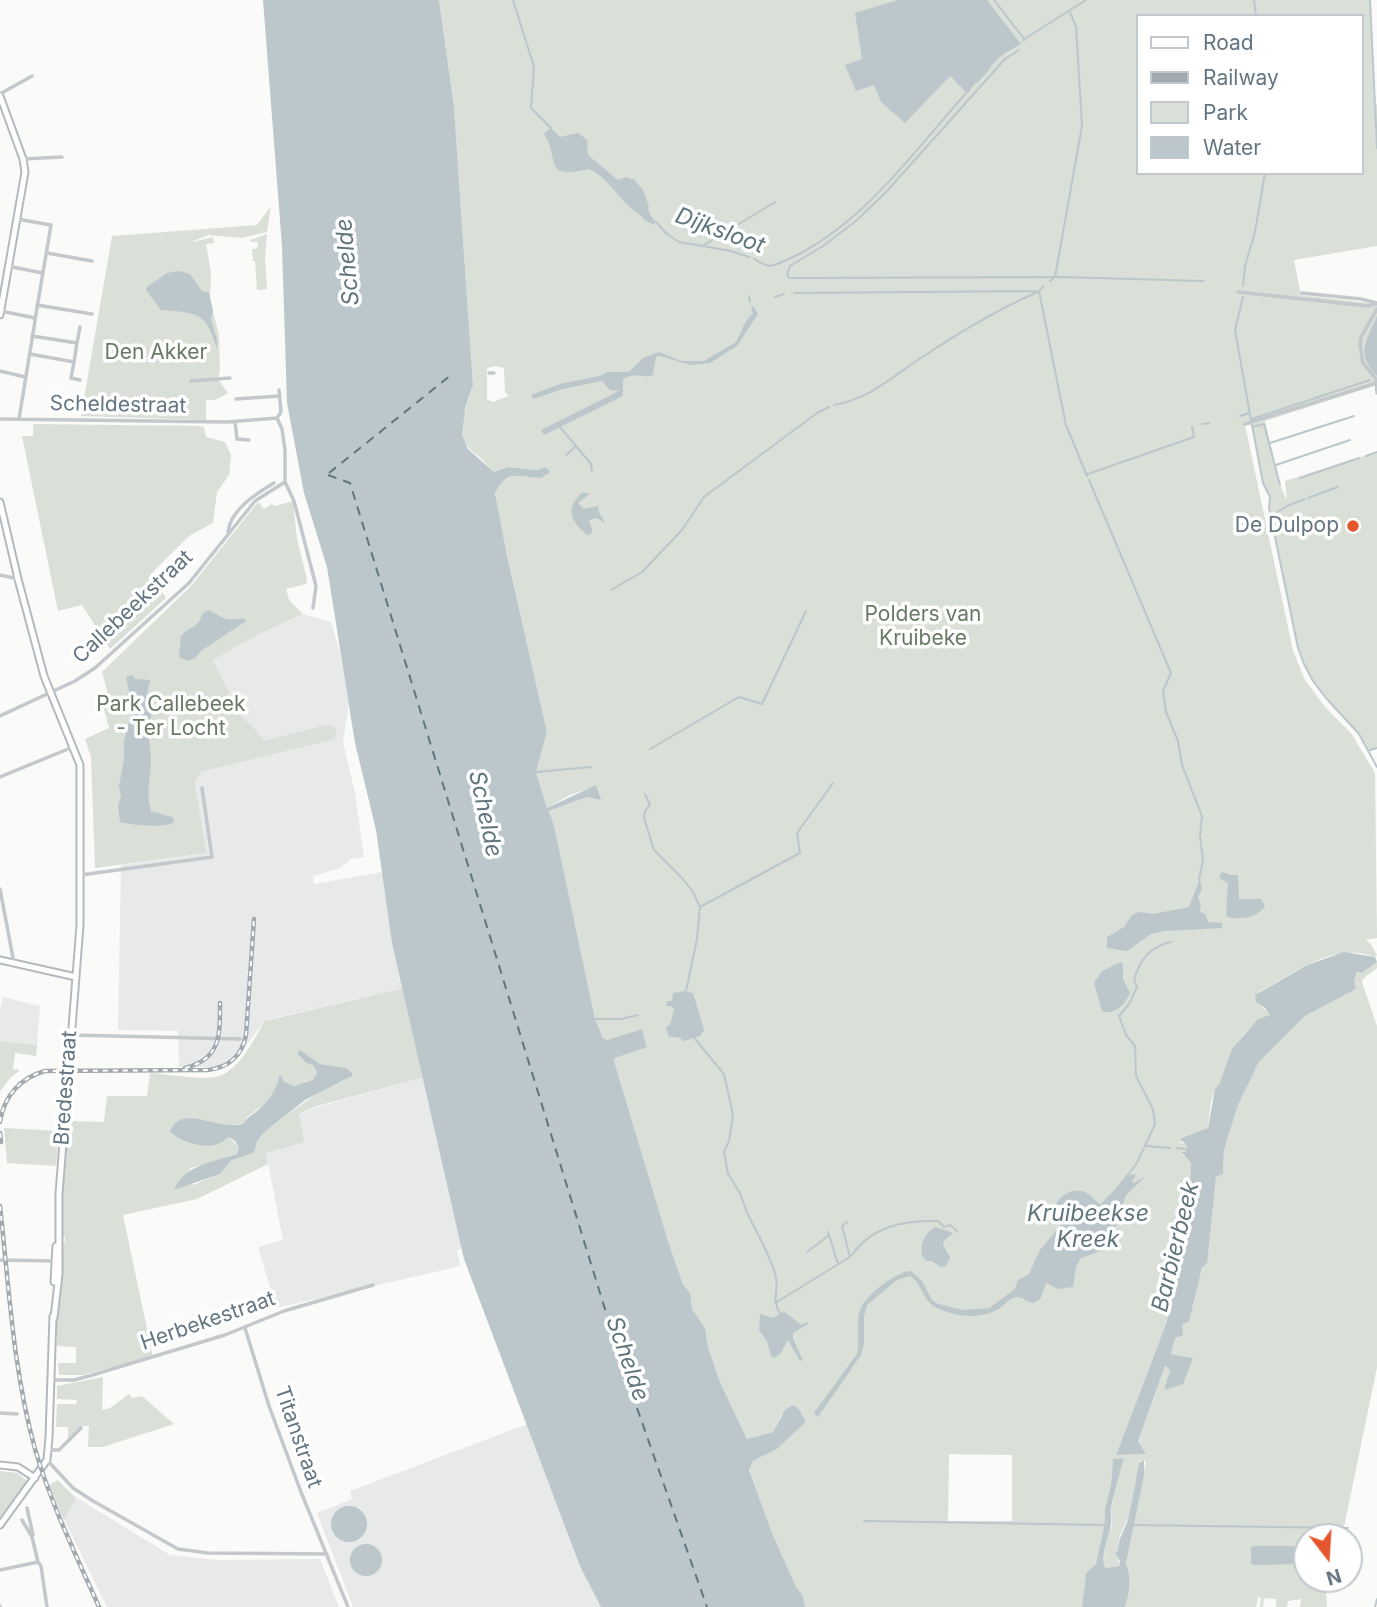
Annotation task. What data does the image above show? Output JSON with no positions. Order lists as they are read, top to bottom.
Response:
{
  "streets": {
    "main road": ["Bredestraat"],
    "street": [
      "Scheldestraat",
      "Callebeekstraat",
      "Herbekestraat",
      "Titanstraat"
    ]
  },
  "crossings": [
    ["Callebeekstraat", "Bredestraat"],
    ["Bredestraat", "Herbekestraat"],
    ["Herbekestraat", "Titanstraat"]
  ],
  "water": [
    "Dijksloot",
    "Schelde",
    "Kruibeekse Kreek",
    "Barbierbeek"
  ],
  "parks": ["Den Akker", "Polders van Kruibeke", "Park Callebeek - Ter Locht"],
  "places": ["De Dulpop"],
  "legend": [
    "Road",
    "Railway",
    "Park",
    "Water"
  ],
  "north": "bottom"
}
